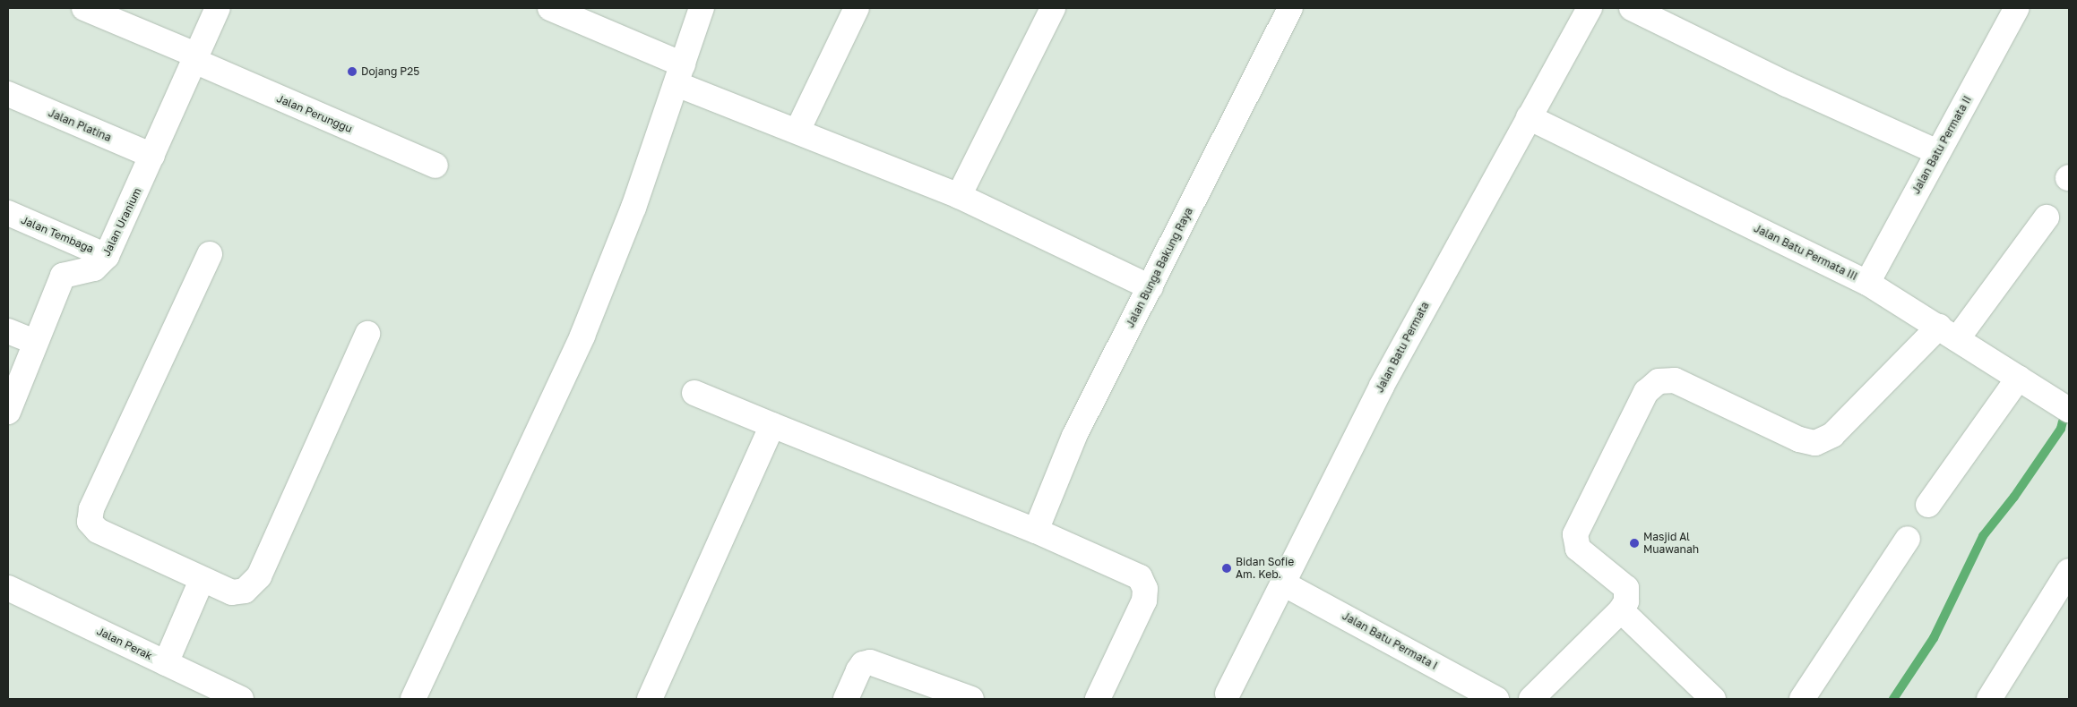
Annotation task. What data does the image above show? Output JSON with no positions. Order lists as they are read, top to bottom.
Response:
{
  "streets": {
    "street": [
      "Jalan Perunggu",
      "Jalan Platina",
      "Jalan Batu Permata II",
      "Jalan Uranium",
      "Jalan Tembaga",
      "Jalan Batu Permata III",
      "Jalan Bunga Bakung Raya",
      "Jalan Batu Permata",
      "Jalan Batu Permata I",
      "Jalan Perak"
    ]
  },
  "crossings": [
    ["Jalan Perunggu", "Jalan Uranium"],
    ["Jalan Platina", "Jalan Uranium"],
    ["Jalan Batu Permata II", "Jalan Batu Permata III"],
    ["Jalan Uranium", "Jalan Tembaga"],
    ["Jalan Batu Permata III", "Jalan Batu Permata"],
    ["Jalan Batu Permata", "Jalan Batu Permata I"]
  ],
  "places": ["Dojang P25", "Masjid Al Muawanah", "Bidan Sofie Am. Keb."]
}
